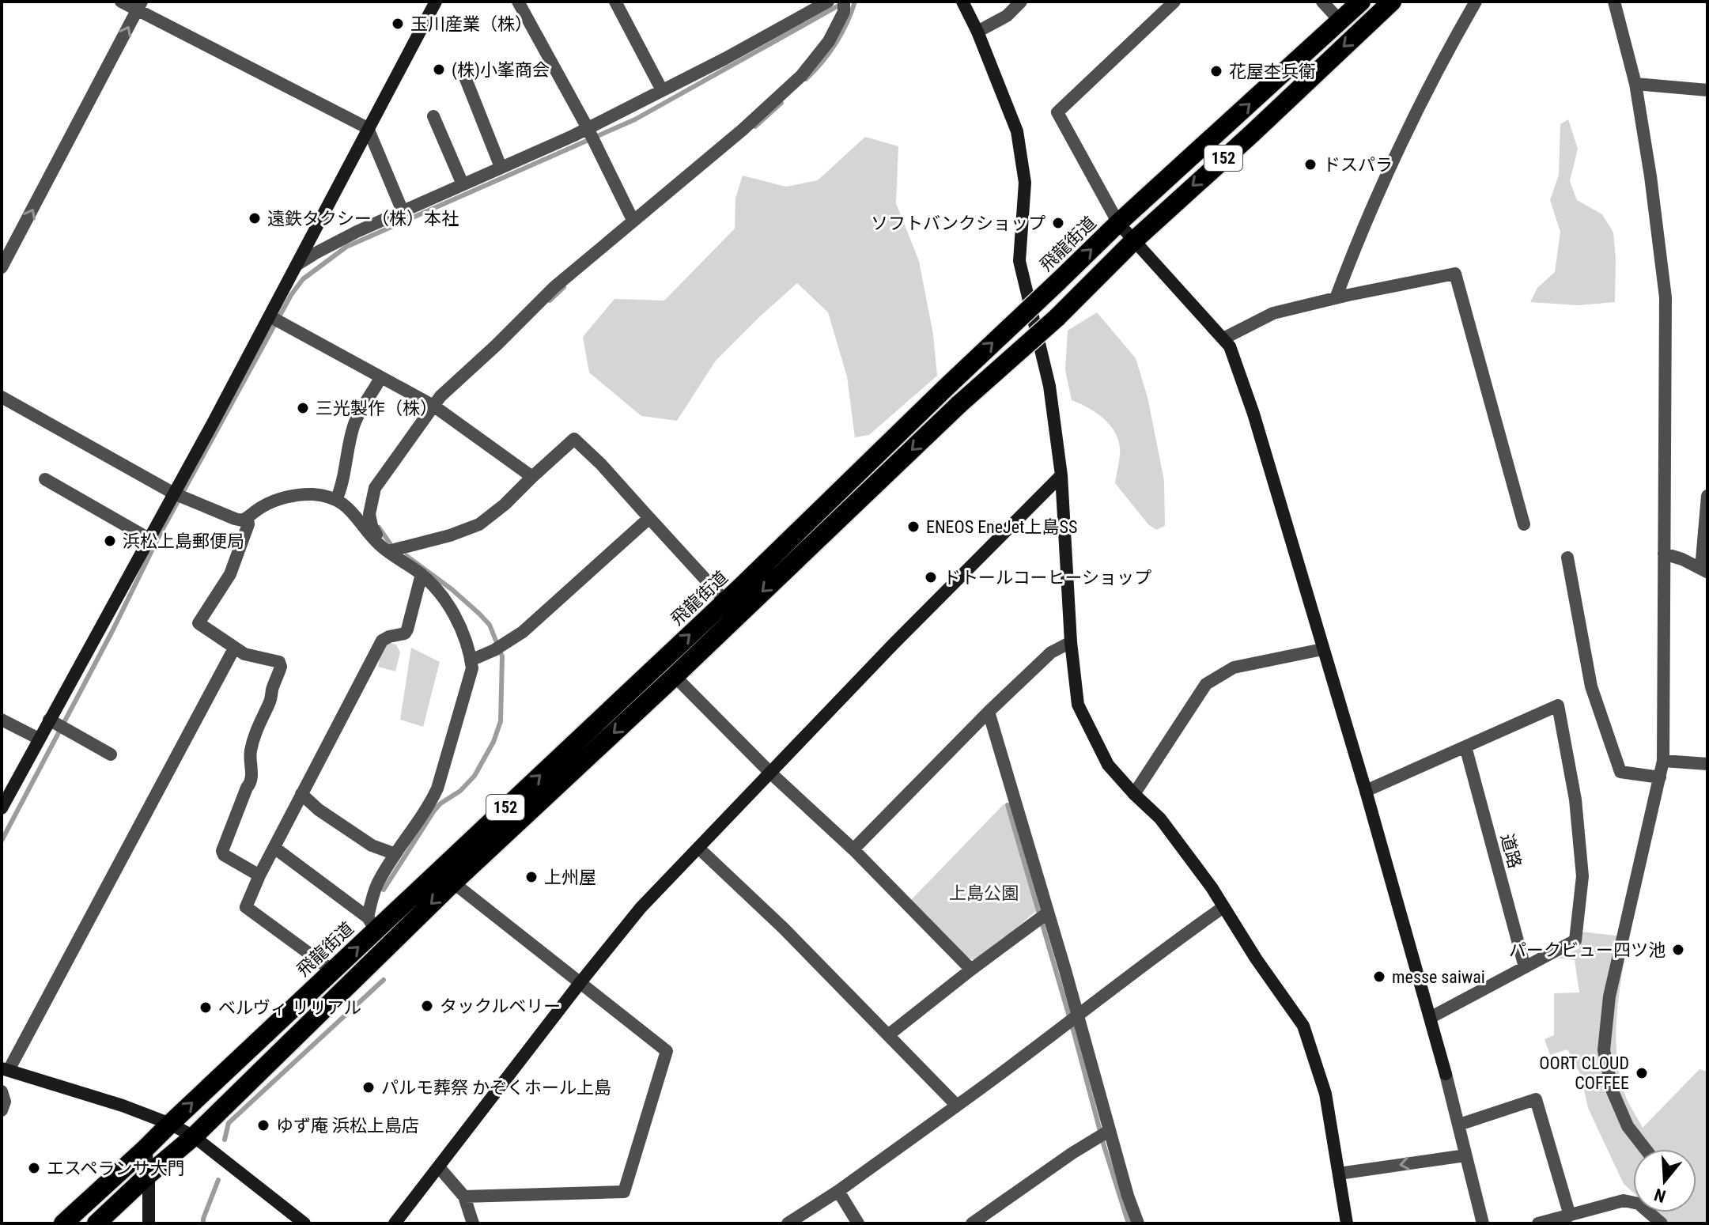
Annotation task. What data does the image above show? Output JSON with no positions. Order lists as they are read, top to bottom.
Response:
{
  "streets": {
    "highway": ["152", "飛龍街道"],
    "street": ["道路"]
  },
  "parks": ["上島公園"],
  "places": [
    "玉川産業（株）",
    "(株)小峯商会",
    "花屋杢兵衛",
    "ドスパラ",
    "遠鉄タクシー（株）本社",
    "ソフトバンクショップ",
    "三光製作（株）",
    "ENEOS EneJet上島SS",
    "浜松上島郵便局",
    "ドトールコーヒーショップ",
    "上州屋",
    "パークビュー四ツ池",
    "messe saiwai",
    "タックルベリー",
    "ベルヴィ リリアル",
    "OORT CLOUD COFFEE",
    "パルモ葬祭 かぞくホール上島",
    "ゆず庵 浜松上島店",
    "エスペランサ大門"
  ],
  "north": "bottom"
}
